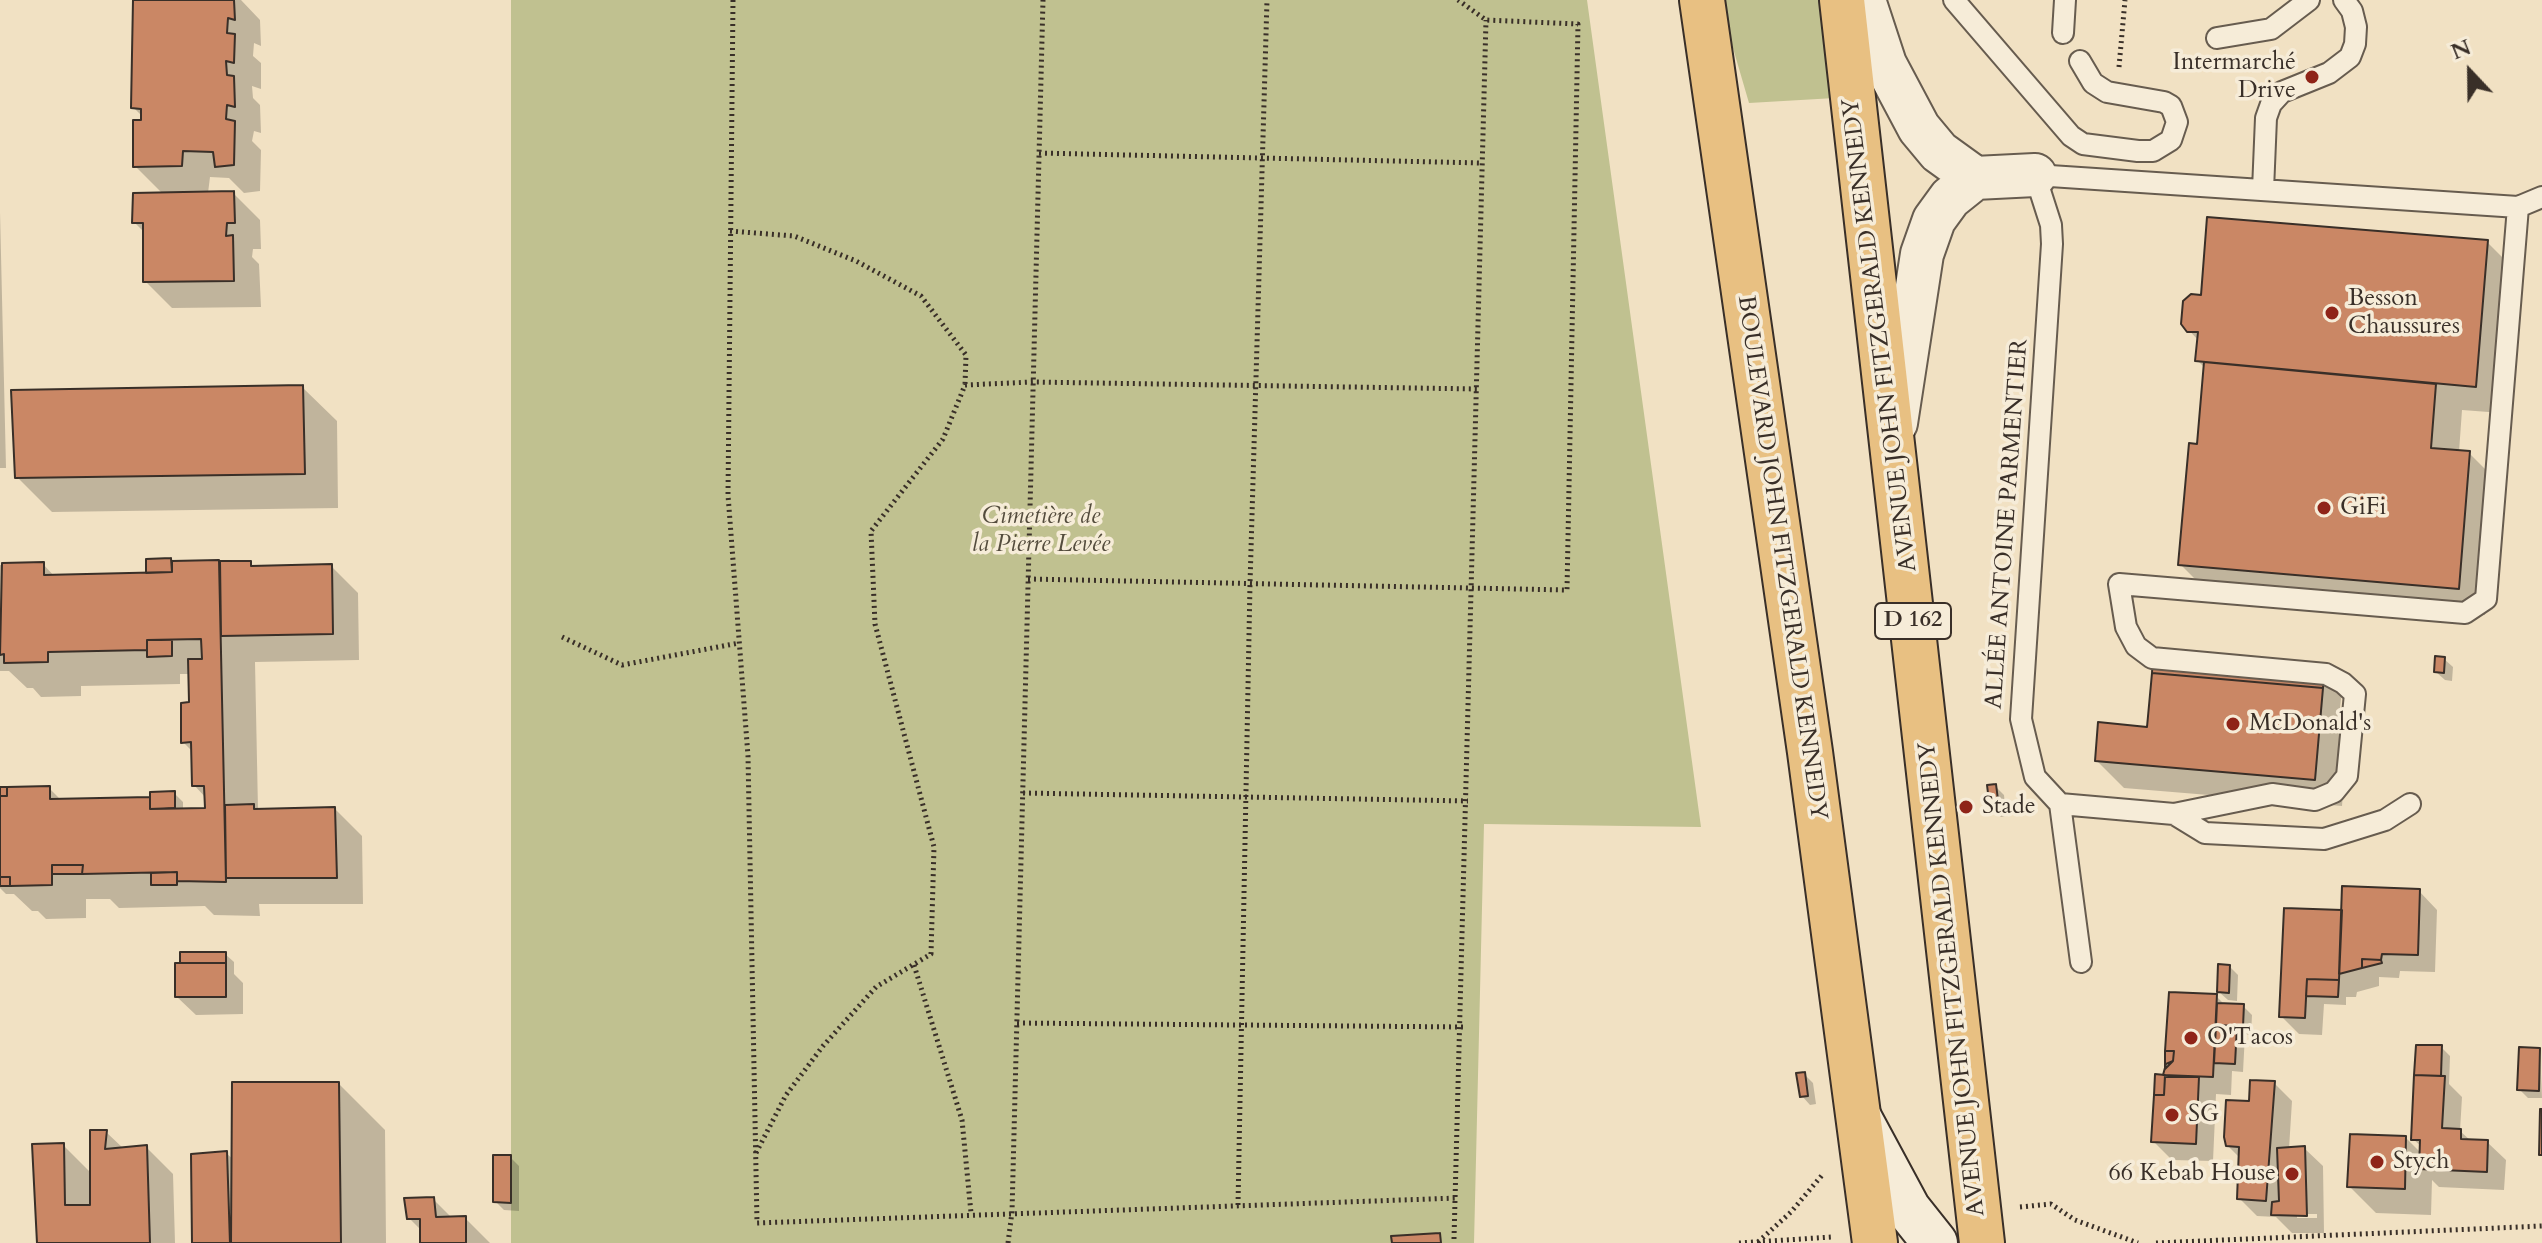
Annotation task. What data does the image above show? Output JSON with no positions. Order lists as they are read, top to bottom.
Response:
{
  "streets": {
    "main road": ["AVENUE JOHN FITZGERALD KENNEDY", "BOULEVARD JOHN FITZGERALD KENNEDY", "D 162"],
    "lane": ["ALLÉE ANTOINE PARMENTIER"]
  },
  "parks": ["Cimetière de la Pierre Levée"],
  "places": [
    "Intermarché Drive",
    "Besson Chaussures",
    "GiFi",
    "McDonald's",
    "Stade",
    "O'Tacos",
    "SG",
    "Stych",
    "66 Kebab House"
  ],
  "north": "top"
}
